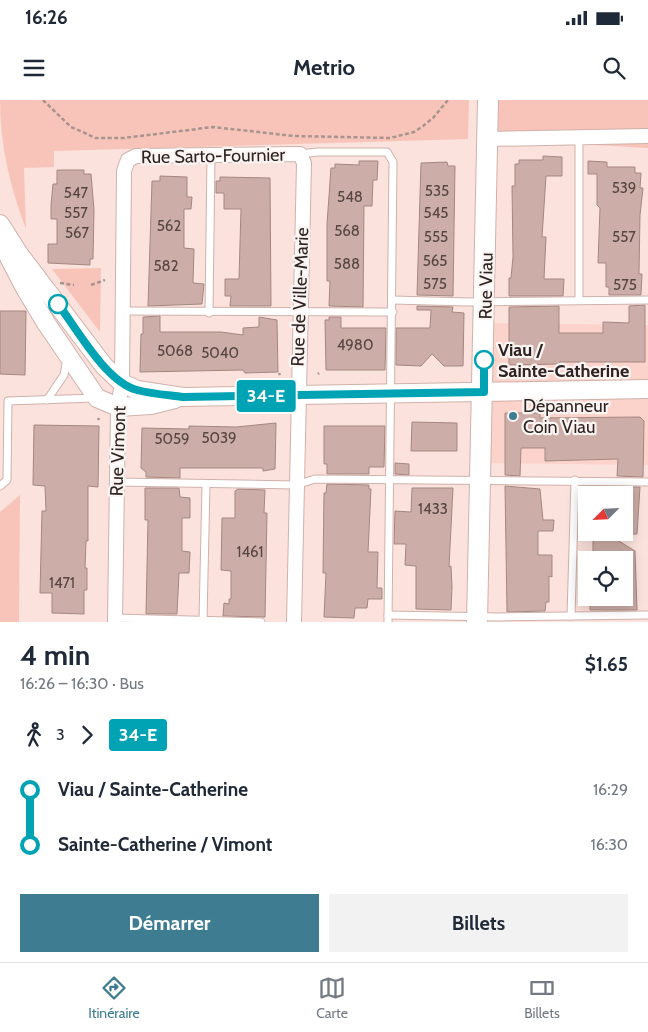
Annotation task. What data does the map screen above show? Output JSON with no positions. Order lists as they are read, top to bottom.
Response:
{
  "streets": {
    "main road": ["Rue Viau"],
    "street": ["Rue Sarto-Fournier", "Rue de Ville-Marie", "Rue Vimont"]
  },
  "crossings": [
    ["Rue Sarto-Fournier", "Rue de Ville-Marie"],
    ["Rue Sarto-Fournier", "Rue Vimont"]
  ],
  "places": ["Viau / Sainte-Catherine", "Dépanneur Coin Viau"],
  "lines": ["bus line 34-E"],
  "house_numbers": [
    "539",
    "535",
    "547",
    "548",
    "557",
    "545",
    "562",
    "568",
    "567",
    "555",
    "557",
    "565",
    "588",
    "582",
    "575",
    "575",
    "4980",
    "5068",
    "5040",
    "5039",
    "5059",
    "1433",
    "1461",
    "1471"
  ],
  "north": "bottom left",
  "page": {
    "status": "16:26",
    "header": "Metrio",
    "on_map": "34-E",
    "heading": ["4 min", "16:26 – 16:30 · Bus", "$1.65"],
    "legs": ["3", "34-E"],
    "list": [
      {
        "name": "Viau / Sainte-Catherine",
        "value": "16:29"
      },
      {
        "name": "Sainte-Catherine / Vimont",
        "value": "16:30"
      }
    ],
    "buttons": ["Démarrer", "Billets"],
    "tabs": ["Itinéraire", "Carte", "Billets"]
  }
}
